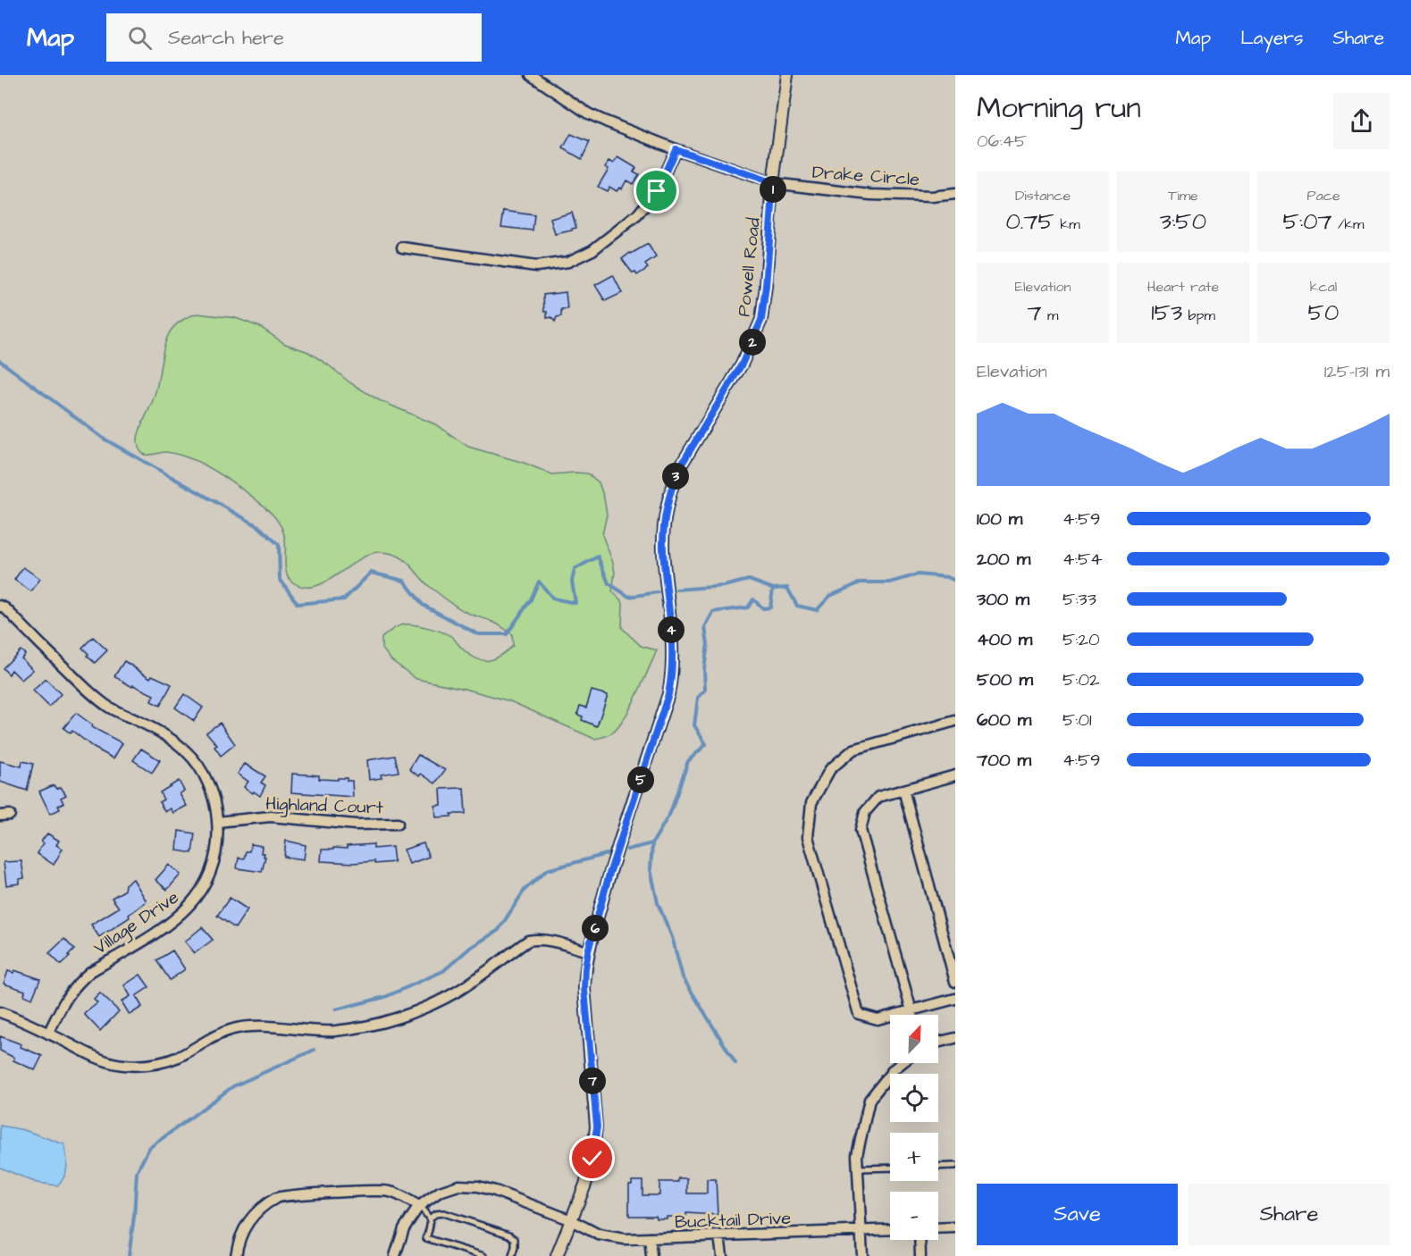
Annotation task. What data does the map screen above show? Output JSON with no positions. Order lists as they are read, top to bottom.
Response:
{
  "streets": {
    "street": [
      "Drake Circle",
      "Powell Road",
      "Highland Court",
      "Village Drive",
      "Bucktail Drive"
    ]
  },
  "crossings": [
    ["Drake Circle", "Powell Road"],
    ["Powell Road", "Bucktail Drive"],
    ["Highland Court", "Village Drive"]
  ],
  "north": "top right",
  "page": {
    "header": "Map",
    "search": "Search here",
    "nav": ["Map", "Layers", "Share"],
    "heading": ["Morning run", "06:45"],
    "stats": [
      ["Distance", "0.75 km"],
      ["Time", "3:50"],
      ["Pace", "5:07 /km"],
      ["Elevation", "7 m"],
      ["Heart rate", "153 bpm"],
      ["kcal", "50"]
    ],
    "pins": [
      "1",
      "2",
      "3",
      "4",
      "5",
      "6",
      "7"
    ],
    "chart": ["Elevation", "125–131 m"],
    "list": [
      {
        "name": "100 m",
        "note": "4:59"
      },
      {
        "name": "200 m",
        "note": "4:54"
      },
      {
        "name": "300 m",
        "note": "5:33"
      },
      {
        "name": "400 m",
        "note": "5:20"
      },
      {
        "name": "500 m",
        "note": "5:02"
      },
      {
        "name": "600 m",
        "note": "5:01"
      },
      {
        "name": "700 m",
        "note": "4:59"
      }
    ],
    "map_buttons": ["+", "−"],
    "buttons": ["Save", "Share"]
  }
}
